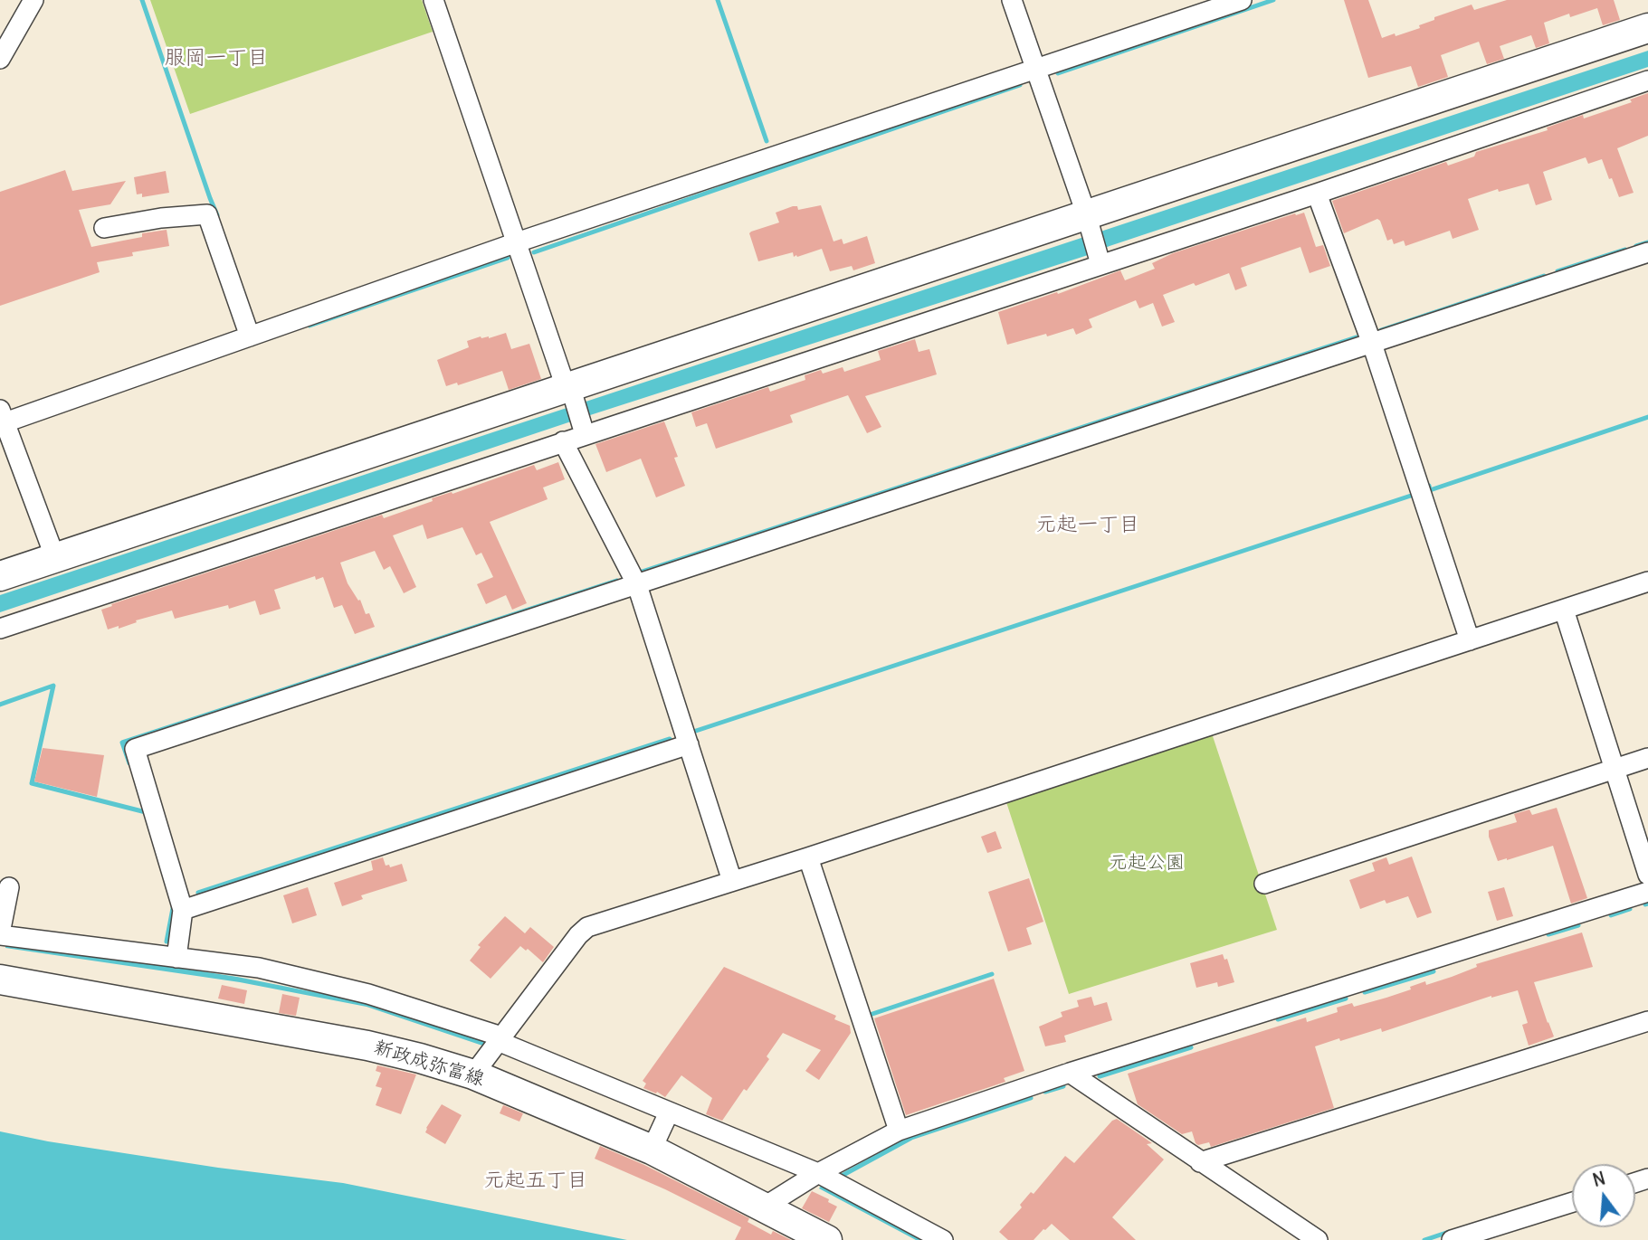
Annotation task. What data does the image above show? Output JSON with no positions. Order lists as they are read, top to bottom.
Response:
{
  "streets": {
    "street": ["新政成弥富線"]
  },
  "districts": ["服岡一丁目", "元起一丁目", "元起五丁目"],
  "parks": ["元起公園"],
  "north": "top"
}
